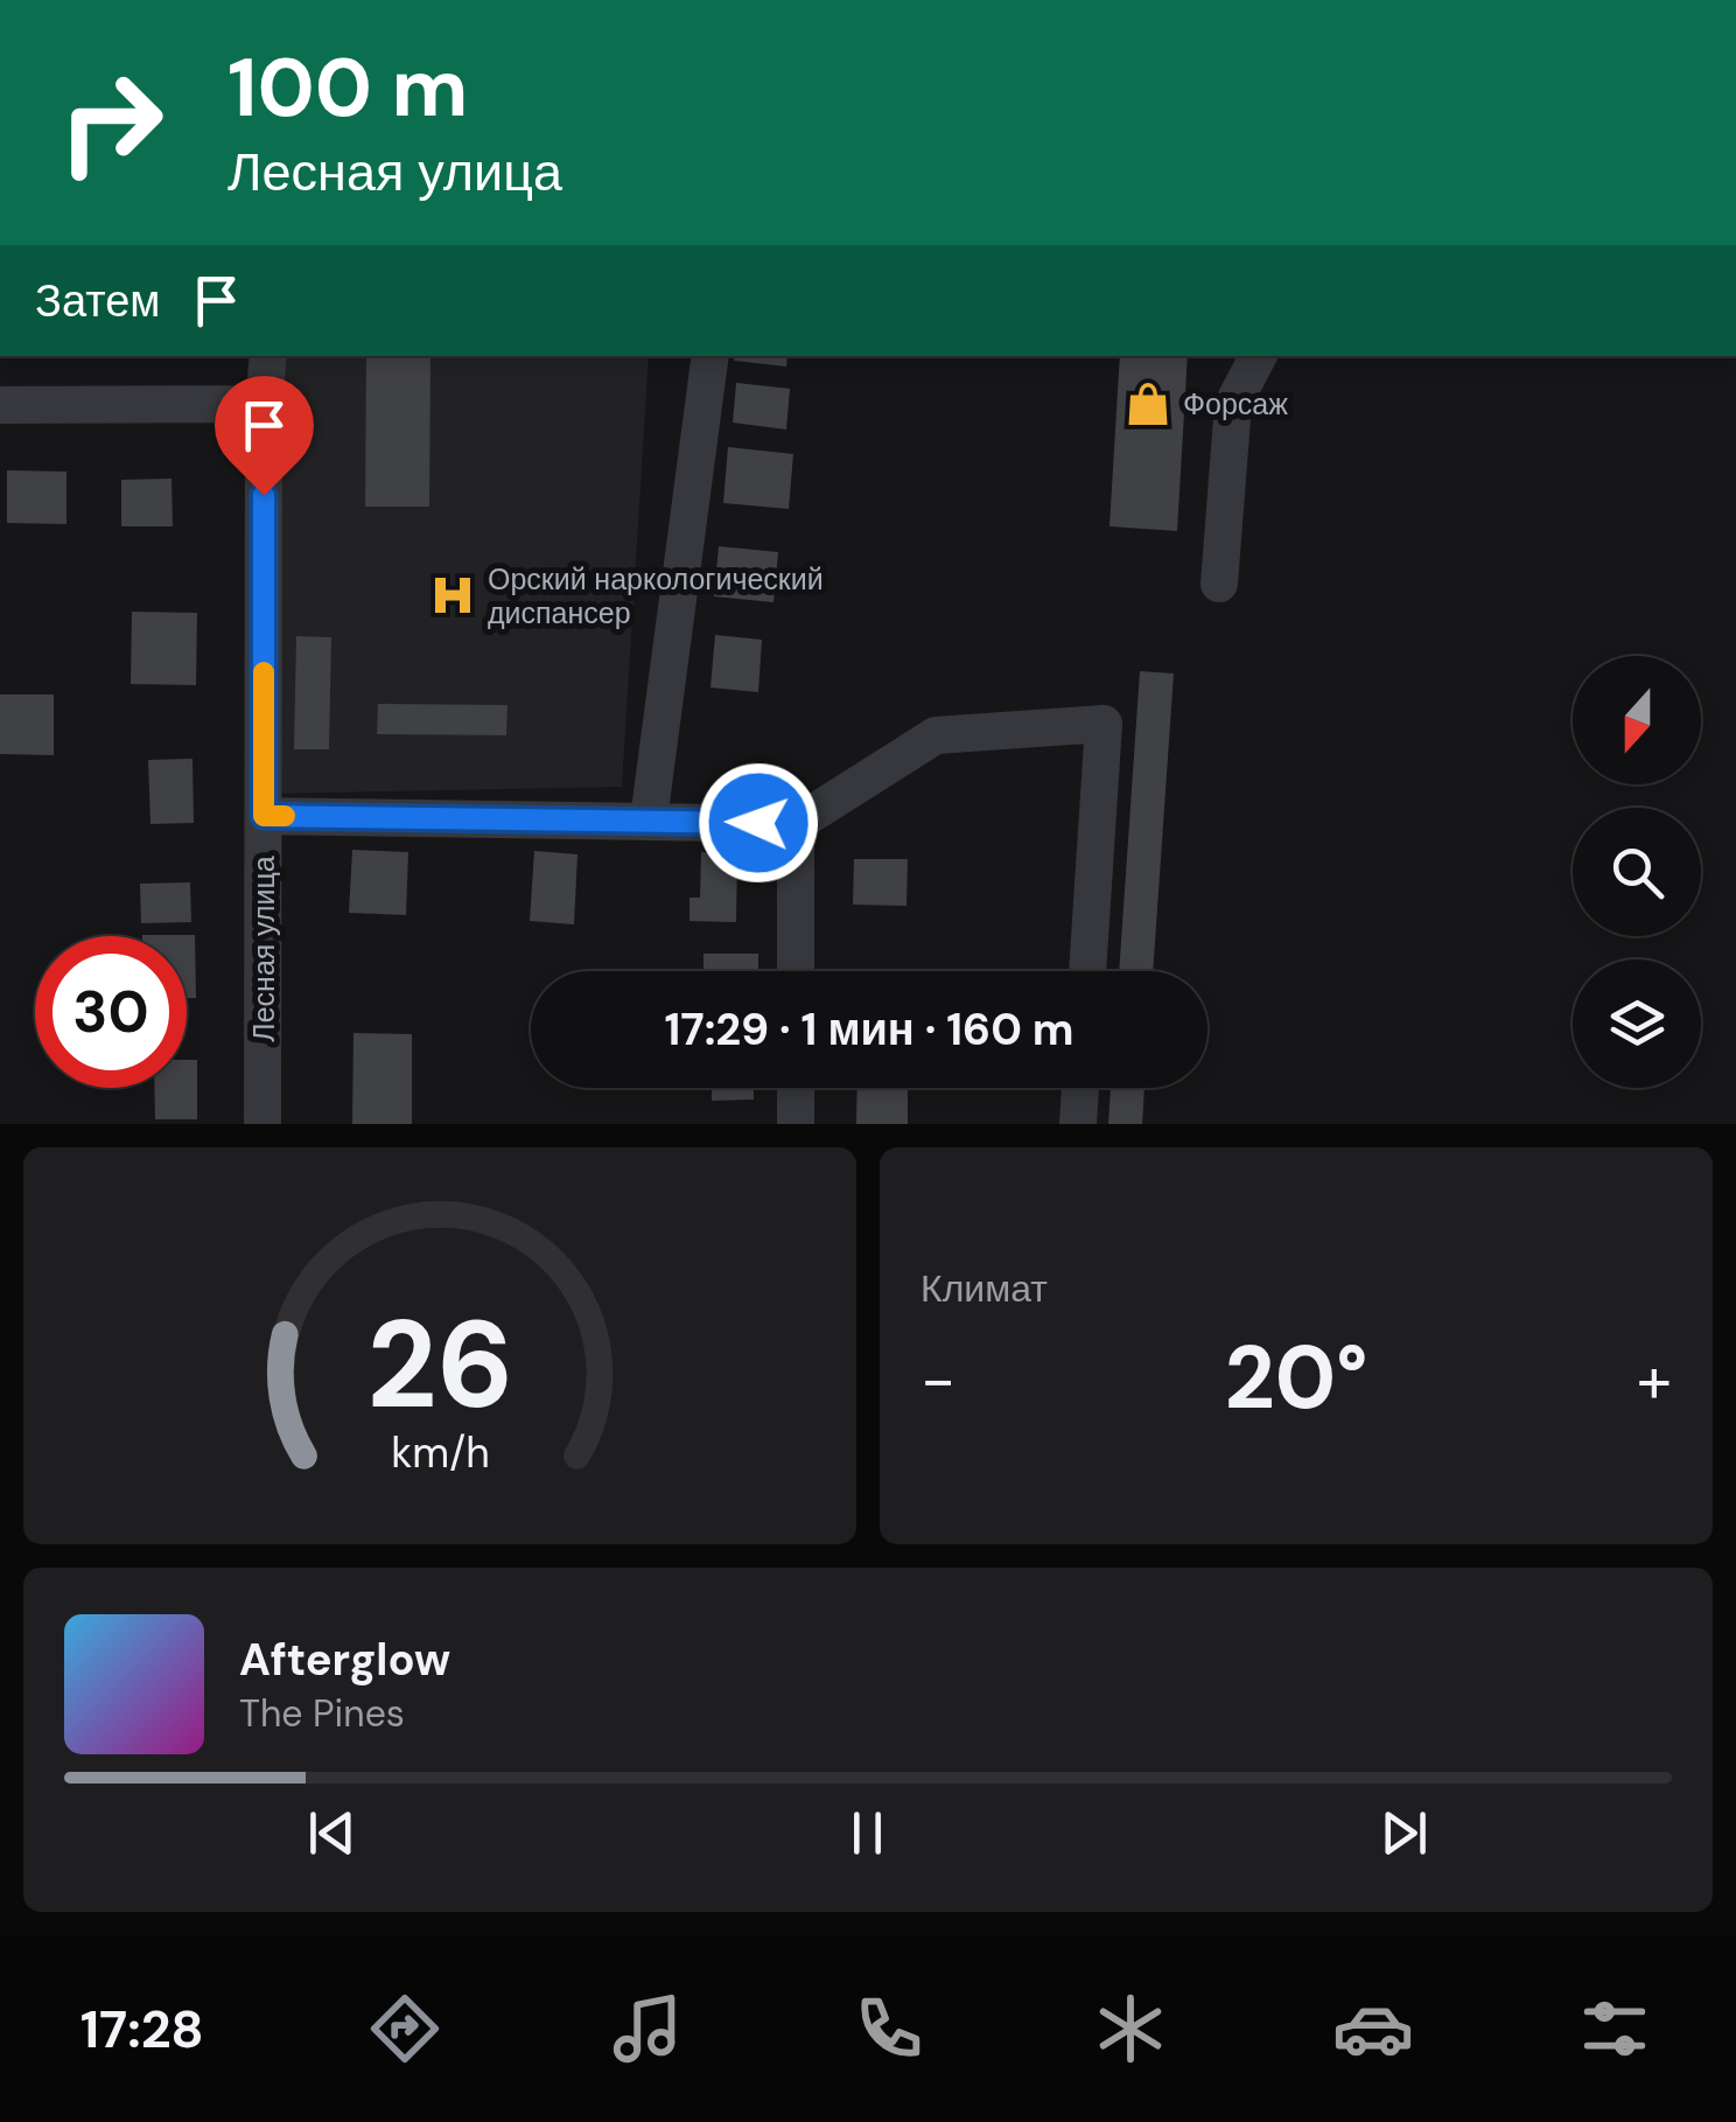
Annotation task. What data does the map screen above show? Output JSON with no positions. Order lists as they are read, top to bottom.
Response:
{
  "streets": {
    "street": ["Лесная улица"]
  },
  "places": {
    "shop": ["Форсаж"],
    "hospital": ["Орский наркологический диспансер"]
  },
  "north": "bottom",
  "page": {
    "turn": ["100 m", "Лесная улица"],
    "then": "Затем",
    "limit": "30",
    "trip": "17:29 · 1 мин · 160 m",
    "tile": "Климат",
    "heat": ["−", "20°", "+"],
    "song": ["Afterglow", "The Pines"],
    "tabs": "17:28",
    "gauge": ["26", "km/h"]
  }
}
